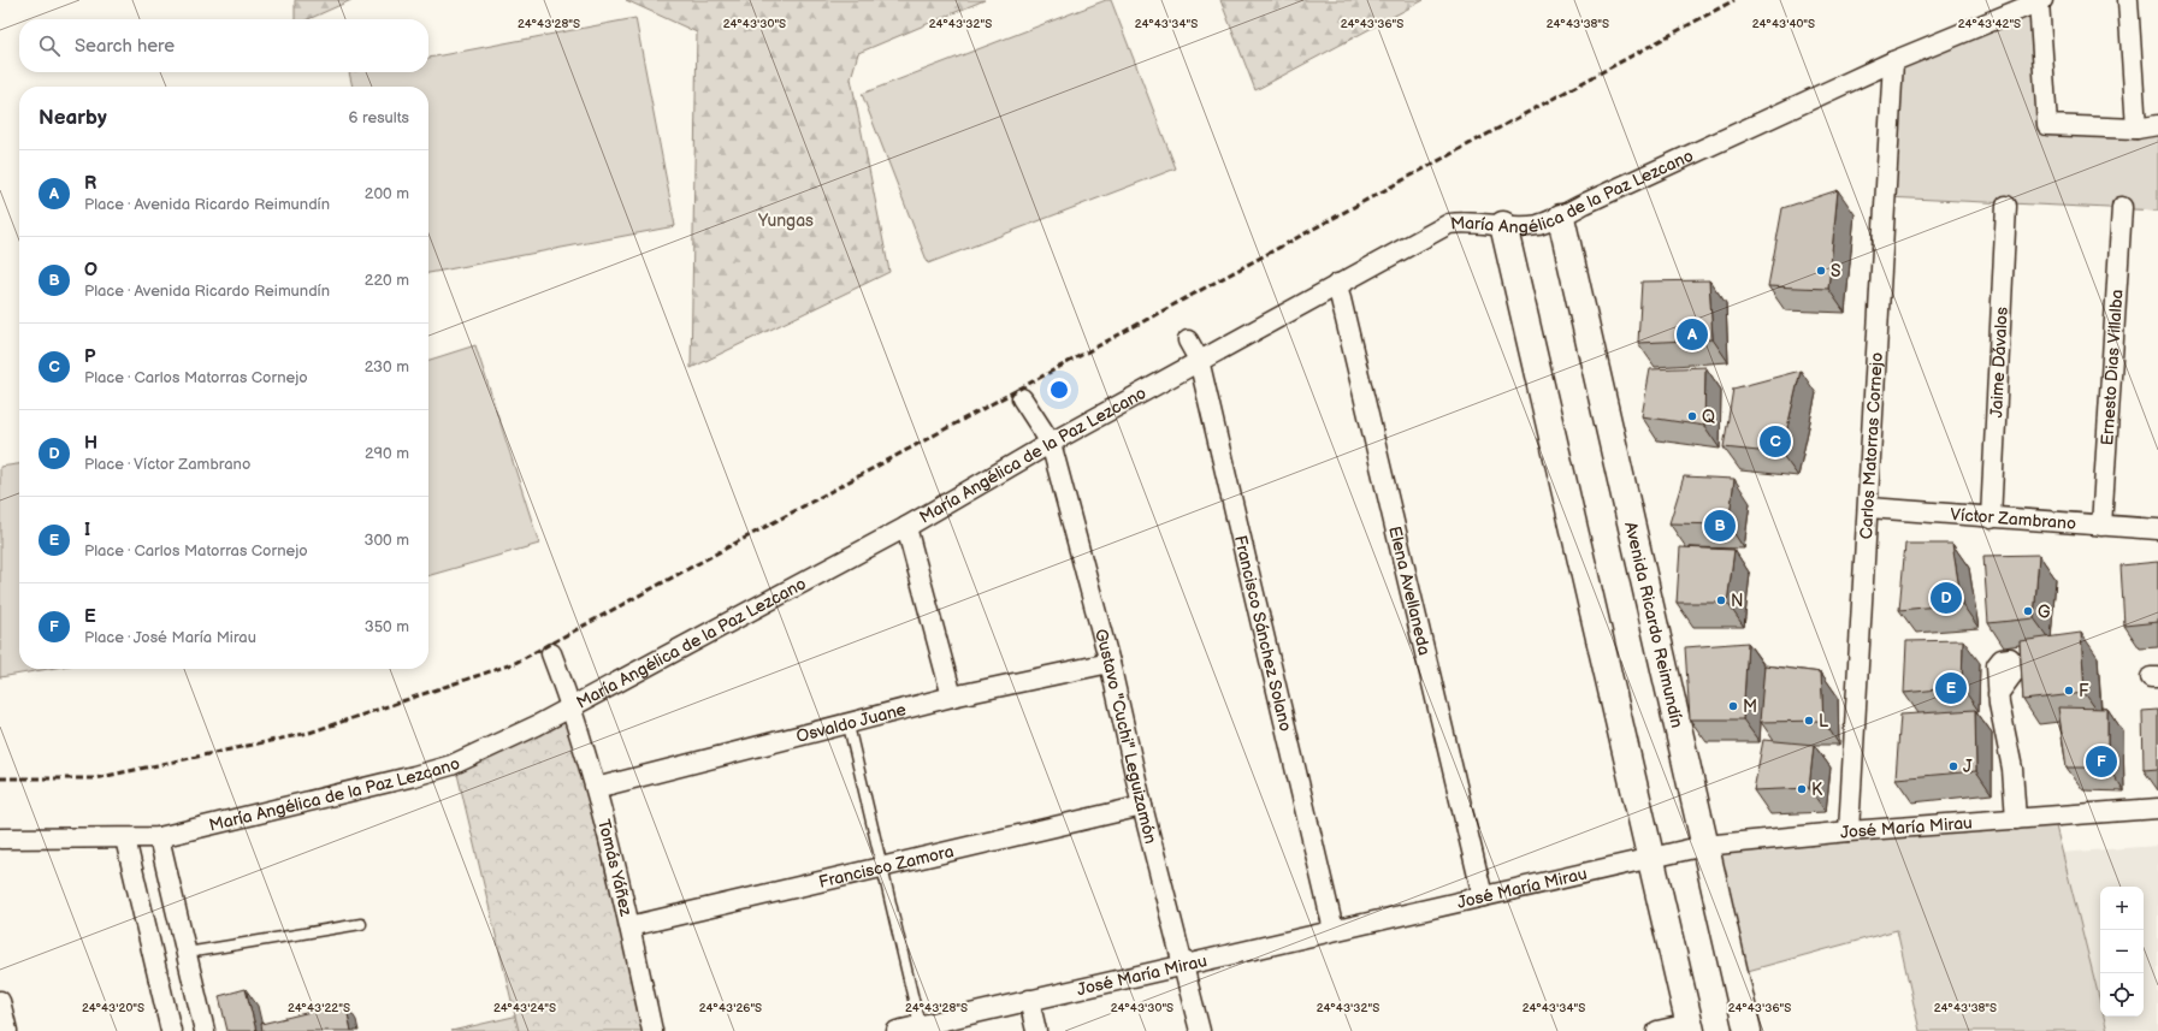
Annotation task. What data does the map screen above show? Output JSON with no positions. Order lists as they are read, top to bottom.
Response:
{
  "streets": {
    "street": [
      "María Angélica de la Paz Lezcano",
      "Jaime Dávalos",
      "Ernesto Dias Villalba",
      "Carlos Matorras Cornejo",
      "Víctor Zambrano",
      "Elena Avellaneda",
      "Avenida Ricardo Reimundín",
      "Francisco Sánchez Solano",
      "Osvaldo Juane",
      "Gustavo \"Cuchi\" Leguizamón",
      "José María Mirau",
      "Francisco Zamora",
      "Tomás Yáñez"
    ]
  },
  "crossings": [
    ["María Angélica de la Paz Lezcano", "Carlos Matorras Cornejo"],
    ["María Angélica de la Paz Lezcano", "Elena Avellaneda"],
    ["María Angélica de la Paz Lezcano", "Avenida Ricardo Reimundín"],
    ["María Angélica de la Paz Lezcano", "Francisco Sánchez Solano"],
    ["María Angélica de la Paz Lezcano", "Gustavo \"Cuchi\" Leguizamón"],
    ["María Angélica de la Paz Lezcano", "Tomás Yáñez"],
    ["Jaime Dávalos", "Víctor Zambrano"],
    ["Ernesto Dias Villalba", "Víctor Zambrano"],
    ["Carlos Matorras Cornejo", "Víctor Zambrano"],
    ["Carlos Matorras Cornejo", "José María Mirau"],
    ["Elena Avellaneda", "José María Mirau"],
    ["Avenida Ricardo Reimundín", "José María Mirau"],
    ["Francisco Sánchez Solano", "José María Mirau"],
    ["Osvaldo Juane", "Gustavo \"Cuchi\" Leguizamón"],
    ["Osvaldo Juane", "Tomás Yáñez"],
    ["Gustavo \"Cuchi\" Leguizamón", "José María Mirau"],
    ["Gustavo \"Cuchi\" Leguizamón", "Francisco Zamora"],
    ["Francisco Zamora", "Tomás Yáñez"]
  ],
  "parks": ["Yungas"],
  "places": [
    "S",
    "Q",
    "N",
    "G",
    "F",
    "M",
    "L",
    "J",
    "K"
  ],
  "page": {
    "search": "Search here",
    "heading": ["Nearby", "6 results"],
    "list": [
      {
        "mark": "A",
        "name": "R",
        "note": "Place · Avenida Ricardo Reimundín",
        "value": "200 m"
      },
      {
        "mark": "B",
        "name": "O",
        "note": "Place · Avenida Ricardo Reimundín",
        "value": "220 m"
      },
      {
        "mark": "C",
        "name": "P",
        "note": "Place · Carlos Matorras Cornejo",
        "value": "230 m"
      },
      {
        "mark": "D",
        "name": "H",
        "note": "Place · Víctor Zambrano",
        "value": "290 m"
      },
      {
        "mark": "E",
        "name": "I",
        "note": "Place · Carlos Matorras Cornejo",
        "value": "300 m"
      },
      {
        "mark": "F",
        "name": "E",
        "note": "Place · José María Mirau",
        "value": "350 m"
      }
    ],
    "pins": [
      "A",
      "C",
      "B",
      "D",
      "E",
      "F"
    ],
    "map_buttons": ["+", "−"]
  },
  "coordinates": [
    "24°43'28\"S",
    "24°43'30\"S",
    "24°43'32\"S",
    "24°43'34\"S",
    "24°43'36\"S",
    "24°43'38\"S",
    "24°43'40\"S",
    "24°43'42\"S",
    "24°43'20\"S",
    "24°43'22\"S",
    "24°43'24\"S",
    "24°43'26\"S"
  ]
}
